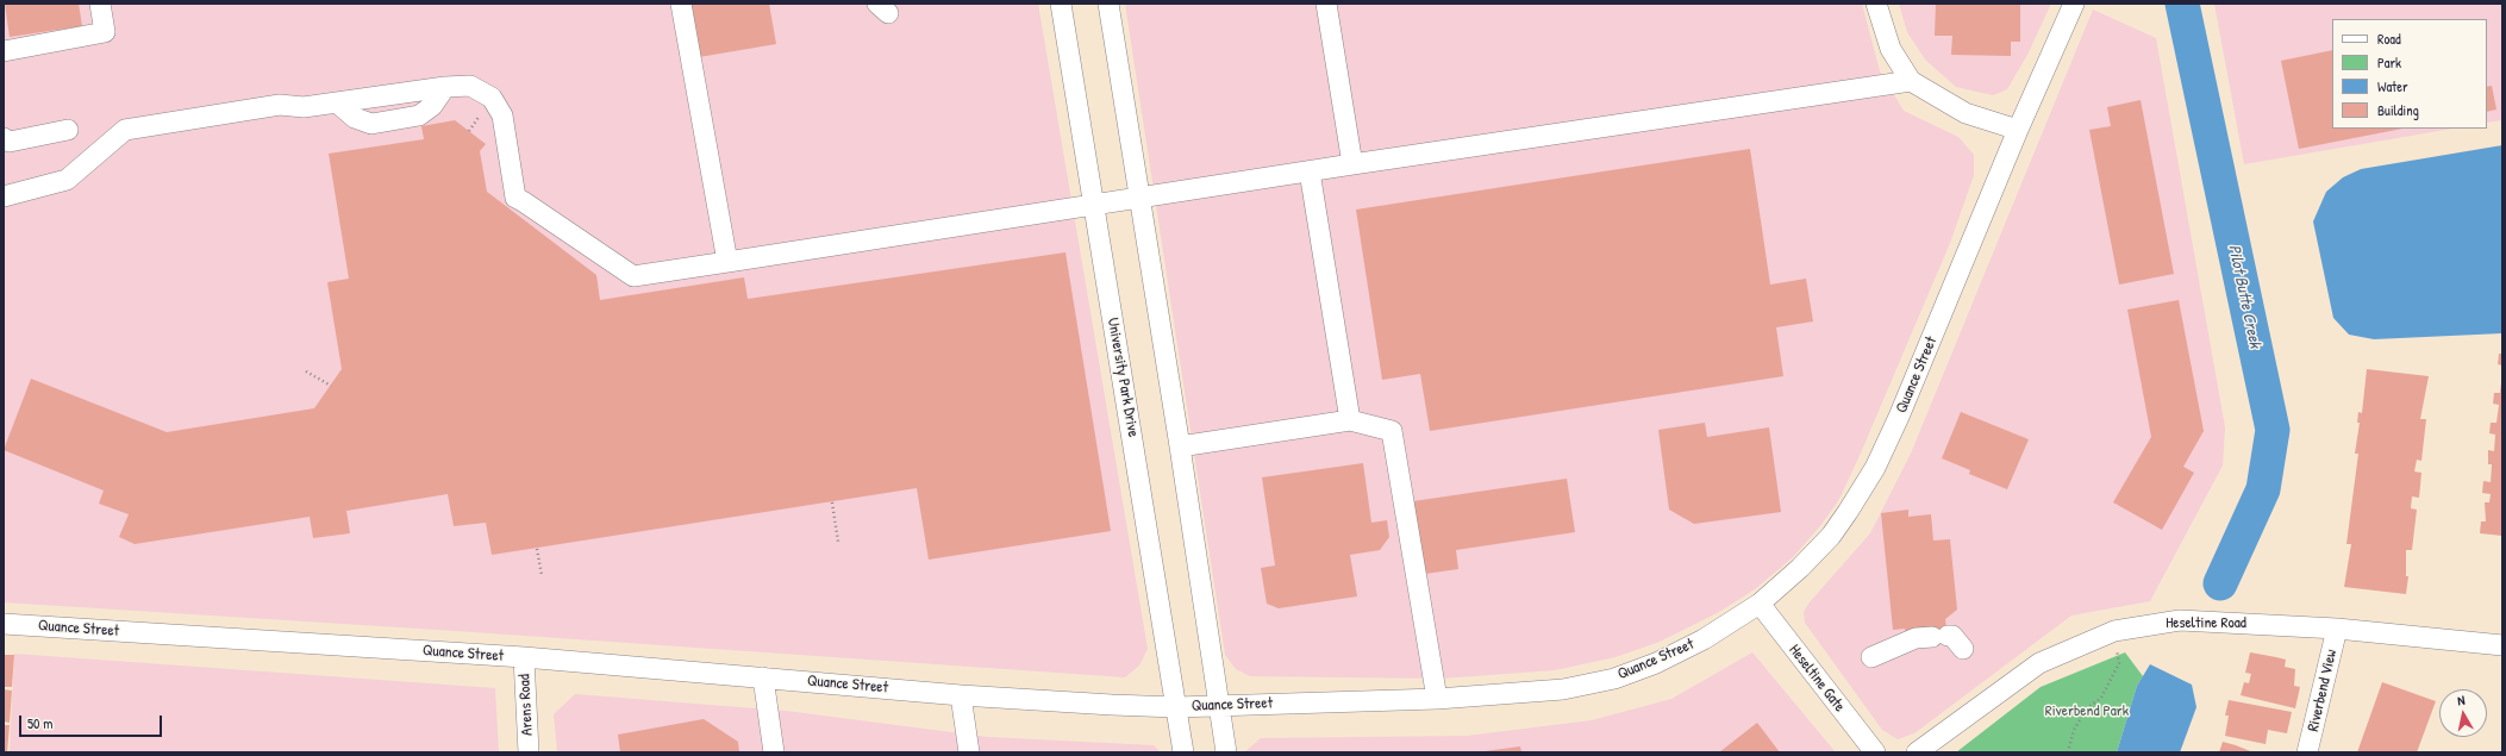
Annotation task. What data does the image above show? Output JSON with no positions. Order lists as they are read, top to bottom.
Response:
{
  "streets": {
    "street": [
      "Quance Street",
      "University Park Drive",
      "Heseltine Road",
      "Heseltine Gate",
      "Riverbend View",
      "Arens Road"
    ]
  },
  "crossings": [
    ["Quance Street", "University Park Drive"],
    ["Quance Street", "Heseltine Gate"],
    ["Quance Street", "Arens Road"],
    ["Heseltine Road", "Riverbend View"]
  ],
  "water": ["Pilot Butte Creek"],
  "parks": ["Riverbend Park"],
  "legend": [
    "Road",
    "Park",
    "Water",
    "Building"
  ],
  "scale_bar": "50 m",
  "north": "top"
}
